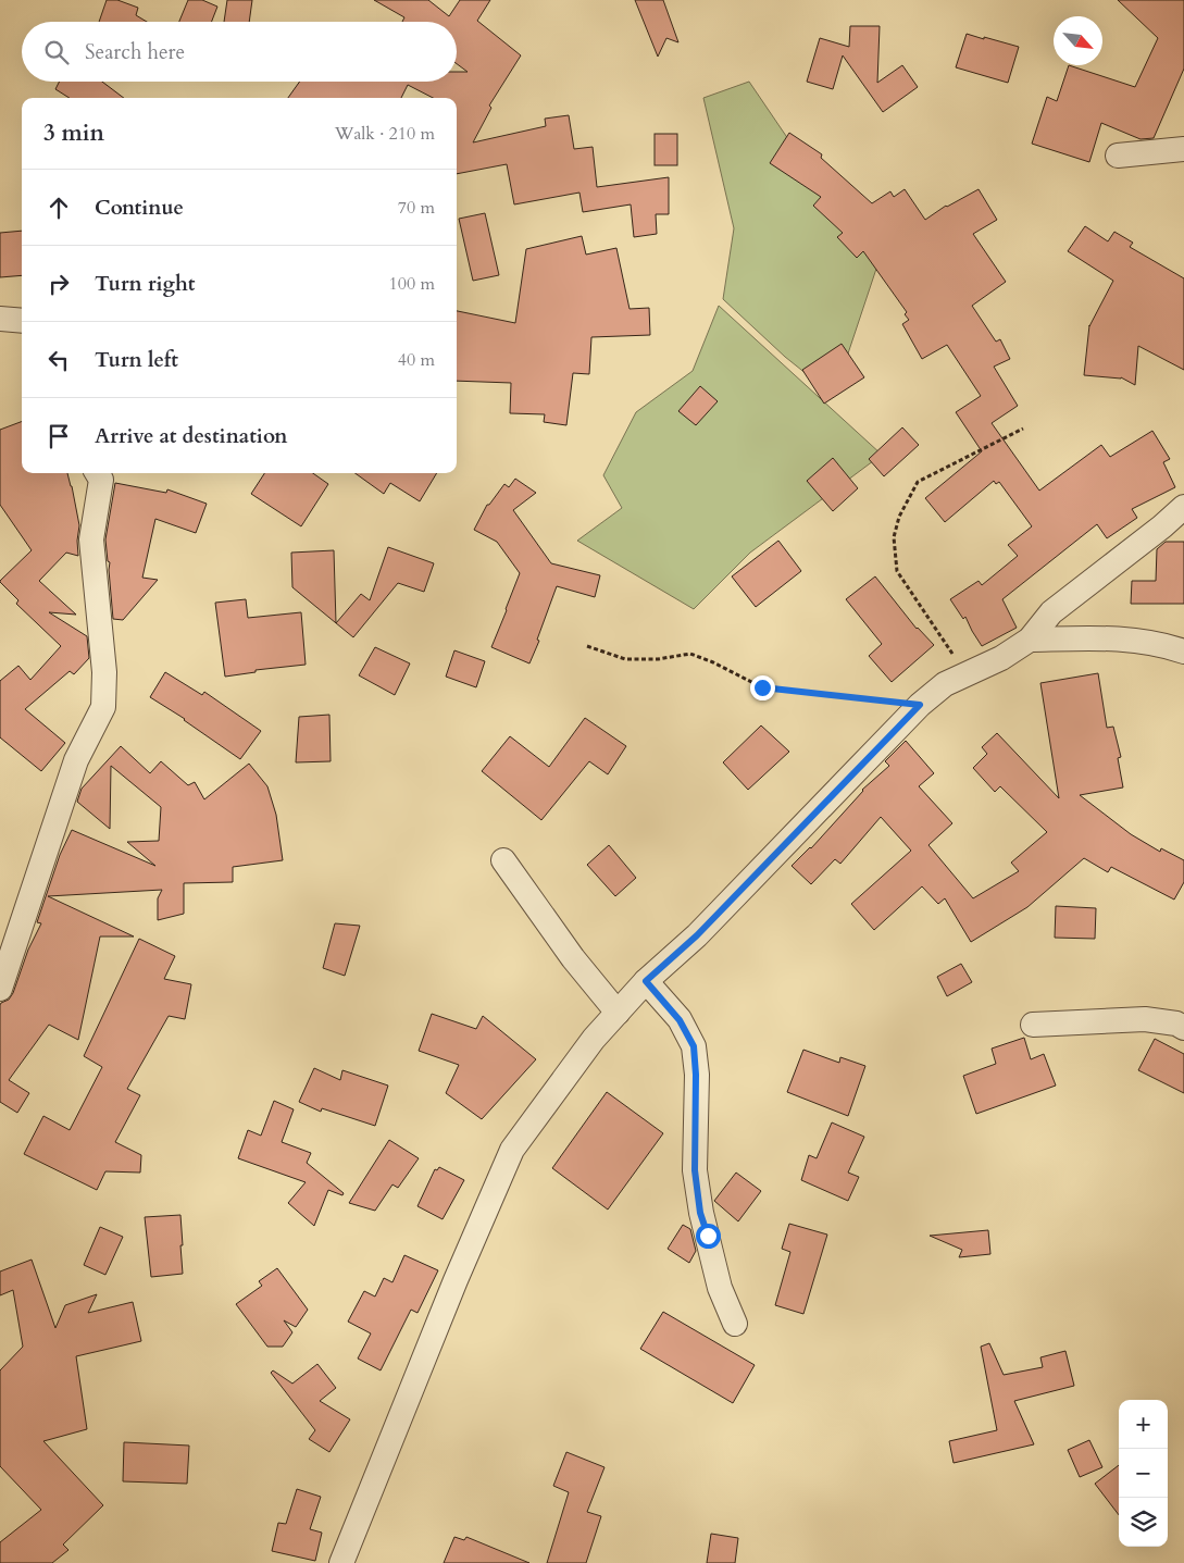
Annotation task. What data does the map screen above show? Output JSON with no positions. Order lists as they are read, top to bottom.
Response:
{
  "north": "bottom right",
  "page": {
    "search": "Search here",
    "heading": ["3 min", "Walk · 210 m"],
    "list": [
      ["Continue", "70 m"],
      ["Turn right", "100 m"],
      ["Turn left", "40 m"],
      "Arrive at destination"
    ],
    "map_buttons": ["+", "−"]
  }
}
